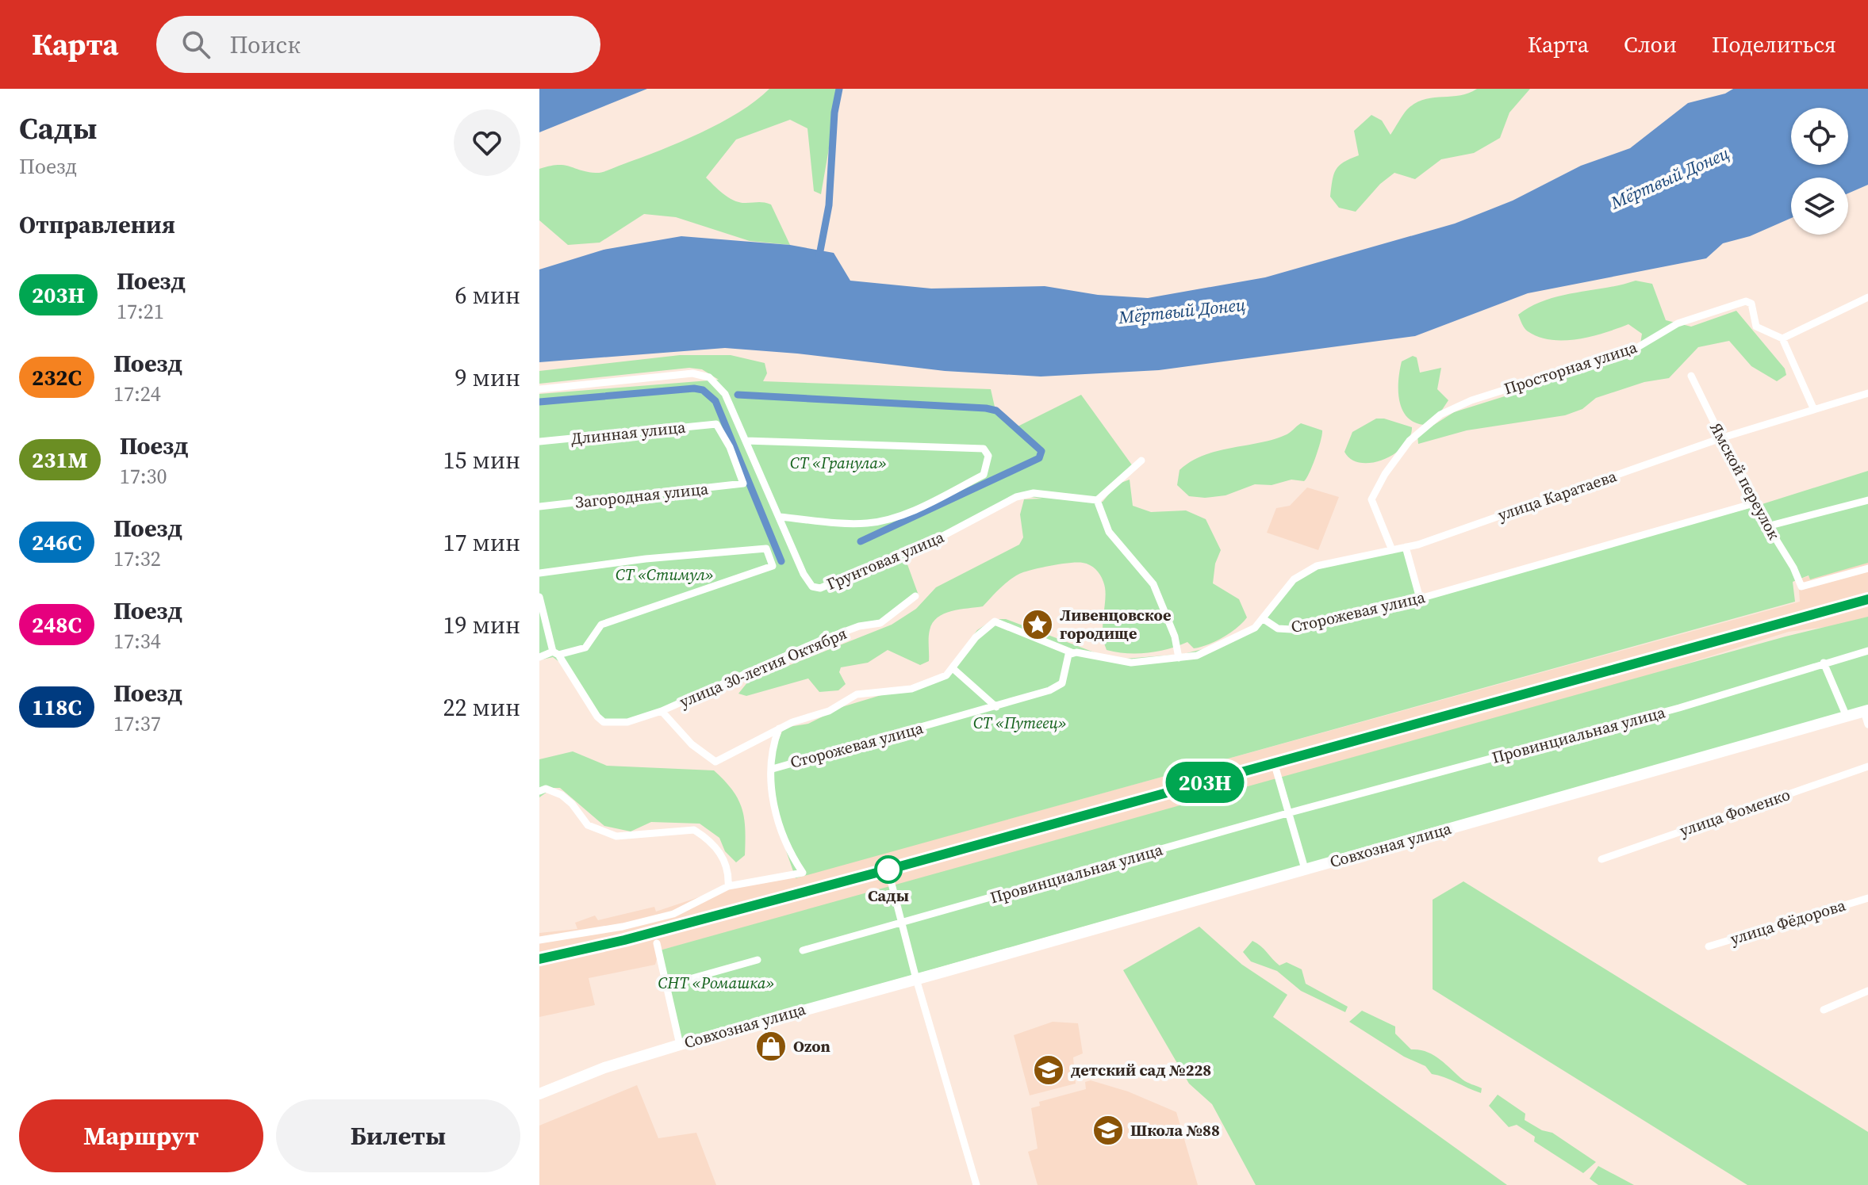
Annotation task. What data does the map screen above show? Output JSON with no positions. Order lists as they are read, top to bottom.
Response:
{
  "streets": {
    "street": [
      "Просторная улица",
      "Длинная улица",
      "Ямской переулок",
      "Загородная улица",
      "улица Каратаева",
      "Грунтовая улица",
      "Сторожевая улица",
      "улица 30-летия Октября",
      "Провинциальная улица",
      "улица Фоменко",
      "Совхозная улица",
      "улица Фёдорова"
    ]
  },
  "crossings": [
    ["Просторная улица", "улица Каратаева"],
    ["Длинная улица", "Загородная улица"],
    ["Ямской переулок", "улица Каратаева"],
    ["Ямской переулок", "Сторожевая улица"],
    ["улица Каратаева", "Сторожевая улица"]
  ],
  "water": ["Мёртвый Донец"],
  "parks": [
    "СТ «Гранула»",
    "СТ «Стимул»",
    "СТ «Путеец»",
    "СНТ «Ромашка»"
  ],
  "places": {
    "place": ["Ливенцовское городище"],
    "other": ["Сады"],
    "shop": ["Ozon"],
    "school or university": ["детский сад №228", "Школа №88"]
  },
  "page": {
    "header": "Карта",
    "search": "Поиск",
    "nav": ["Карта", "Слои", "Поделиться"],
    "heading": [
      ["Сады", "Поезд"],
      "Отправления"
    ],
    "on_map": "203Н",
    "list": [
      {
        "mark": "203Н",
        "name": "Поезд",
        "note": "17:21",
        "value": "6 мин"
      },
      {
        "mark": "232C",
        "name": "Поезд",
        "note": "17:24",
        "value": "9 мин"
      },
      {
        "mark": "231М",
        "name": "Поезд",
        "note": "17:30",
        "value": "15 мин"
      },
      {
        "mark": "246С",
        "name": "Поезд",
        "note": "17:32",
        "value": "17 мин"
      },
      {
        "mark": "248С",
        "name": "Поезд",
        "note": "17:34",
        "value": "19 мин"
      },
      {
        "mark": "118С",
        "name": "Поезд",
        "note": "17:37",
        "value": "22 мин"
      }
    ],
    "buttons": ["Маршрут", "Билеты"]
  }
}
